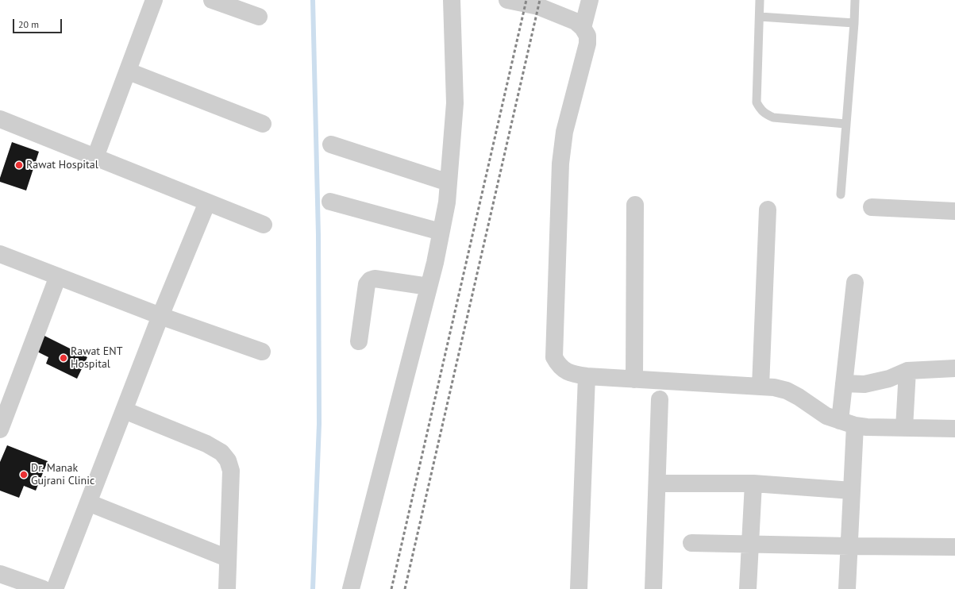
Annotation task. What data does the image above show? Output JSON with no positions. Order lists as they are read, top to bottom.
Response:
{
  "places": ["Rawat Hospital", "Rawat ENT Hospital", "Dr. Manak Gujrani Clinic"],
  "scale_bar": "20 m"
}
